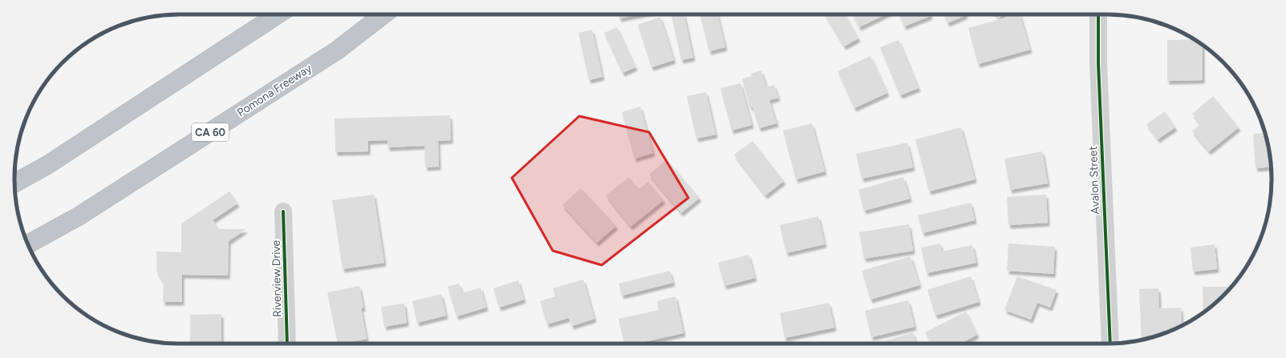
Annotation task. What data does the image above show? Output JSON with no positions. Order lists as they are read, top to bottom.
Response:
{
  "streets": {
    "highway": ["Pomona Freeway", "CA 60"],
    "street": ["Avalon Street", "Riverview Drive"]
  }
}
